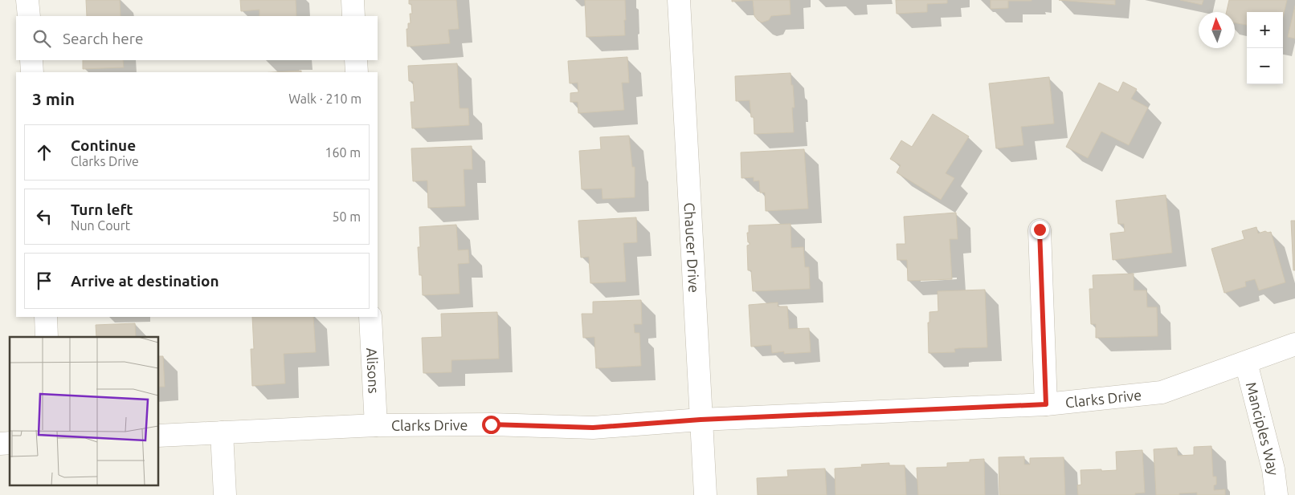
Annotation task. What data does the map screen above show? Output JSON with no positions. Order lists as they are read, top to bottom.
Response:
{
  "streets": {
    "street": [
      "Chaucer Drive",
      "Alisons",
      "Clarks Drive",
      "Manciples Way"
    ]
  },
  "crossings": [
    ["Chaucer Drive", "Clarks Drive"],
    ["Alisons", "Clarks Drive"],
    ["Clarks Drive", "Manciples Way"]
  ],
  "north": "top",
  "page": {
    "map_buttons": ["+", "−"],
    "search": "Search here",
    "heading": ["3 min", "Walk · 210 m"],
    "list": [
      ["Continue", "Clarks Drive", "160 m"],
      ["Turn left", "Nun Court", "50 m"],
      "Arrive at destination"
    ]
  }
}
